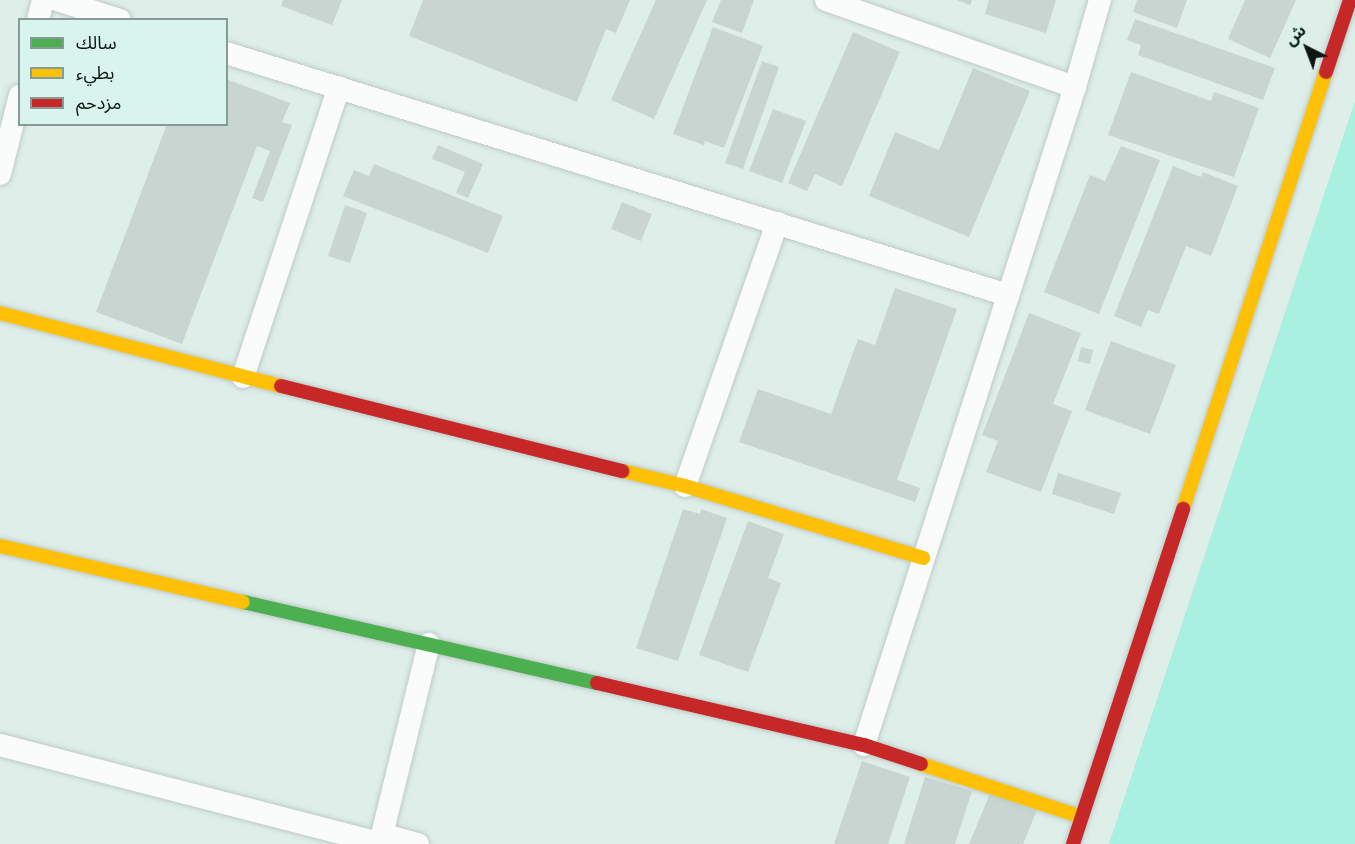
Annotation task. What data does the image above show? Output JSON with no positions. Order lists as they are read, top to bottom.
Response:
{
  "legend": ["سالك", "بطيء", "مزدحم"],
  "north": "top left"
}
